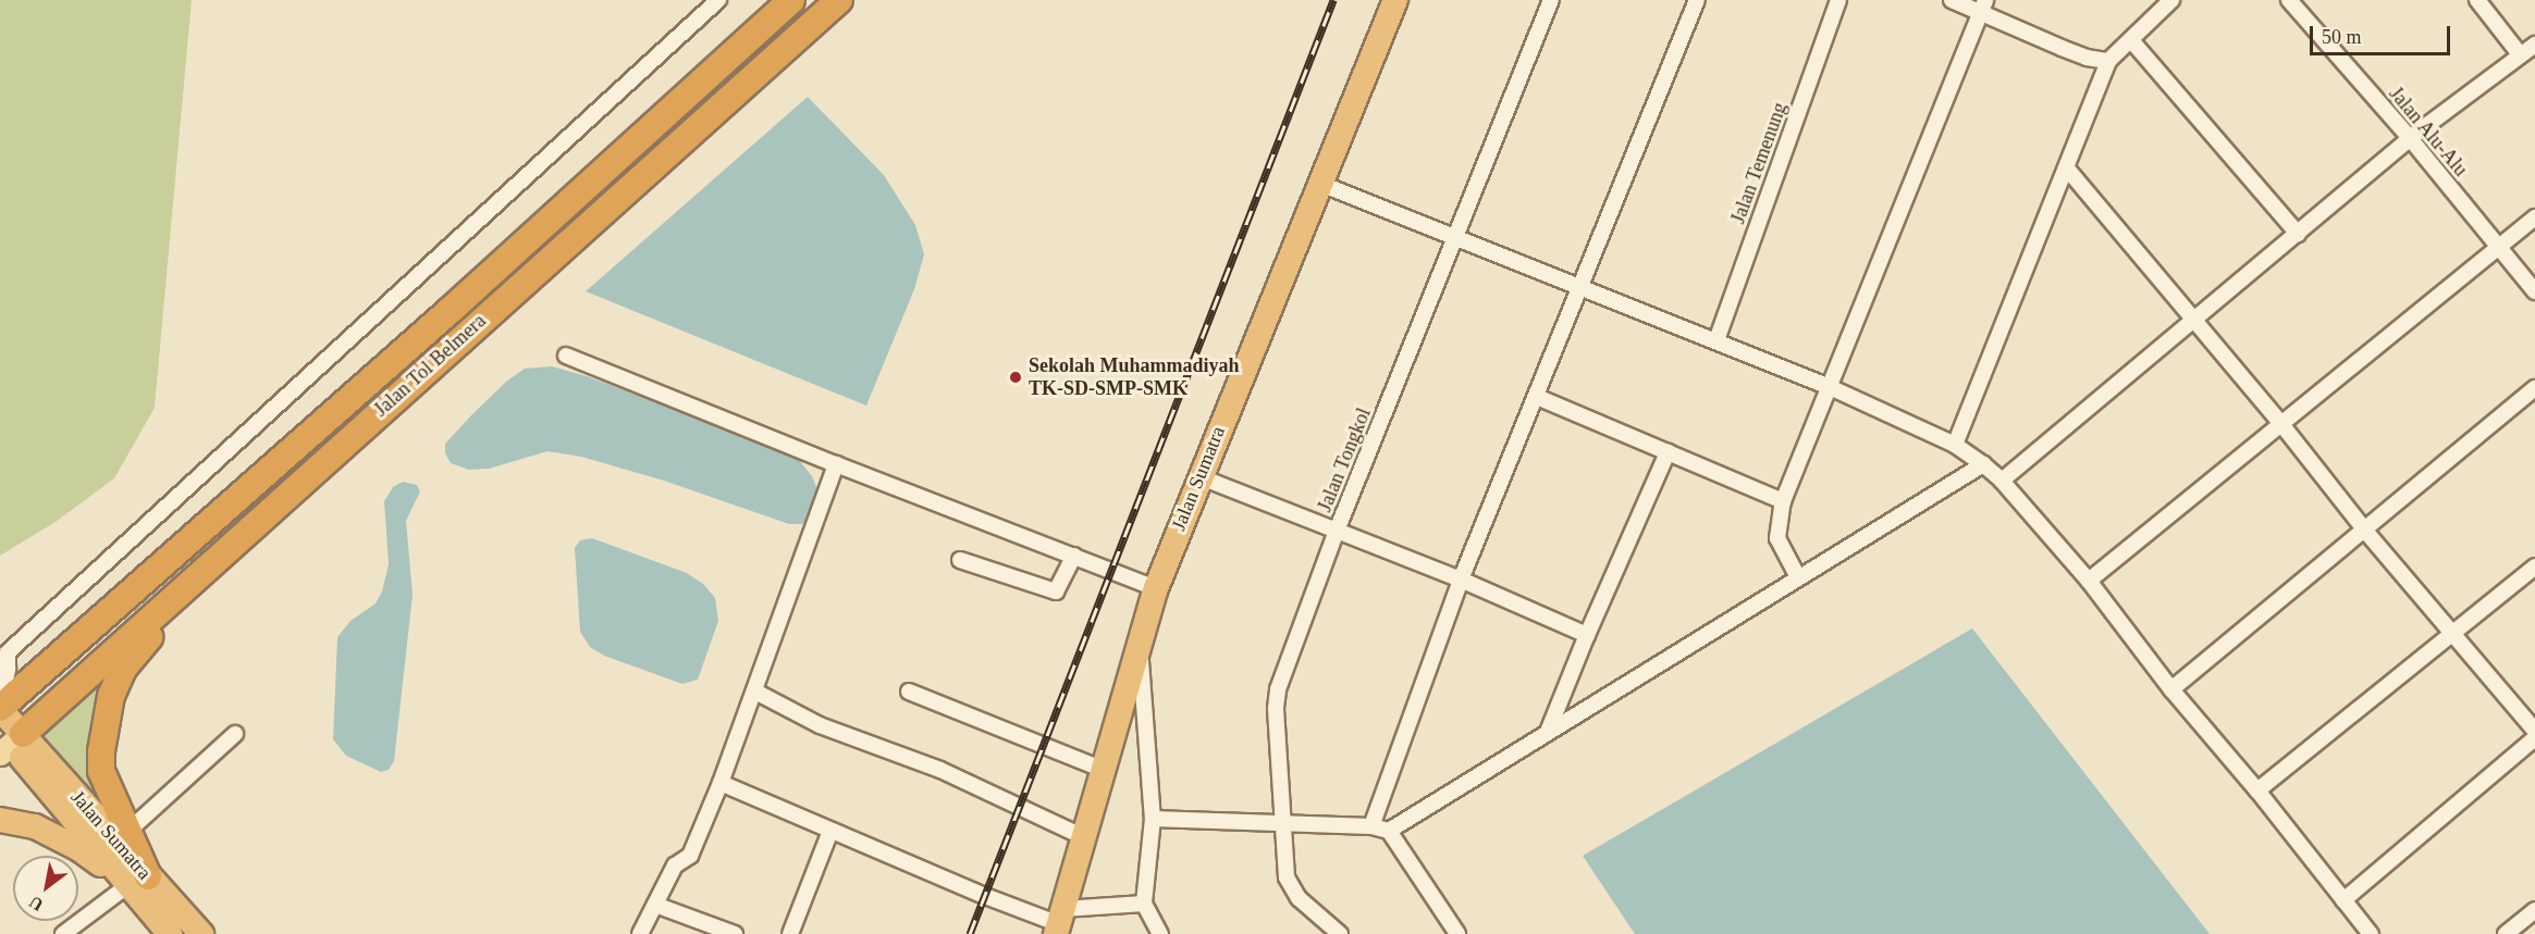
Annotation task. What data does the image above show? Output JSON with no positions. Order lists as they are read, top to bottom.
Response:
{
  "streets": {
    "highway": ["Jalan Tol Belmera", "Jalan Sumatra"],
    "street": ["Jalan Alu-Alu", "Jalan Temenung", "Jalan Tongkol"]
  },
  "crossings": [
    ["Jalan Tol Belmera", "Jalan Sumatra"]
  ],
  "places": ["Sekolah Muhammadiyah TK-SD-SMP-SMK"],
  "scale_bar": "50 m",
  "north": "bottom left"
}
